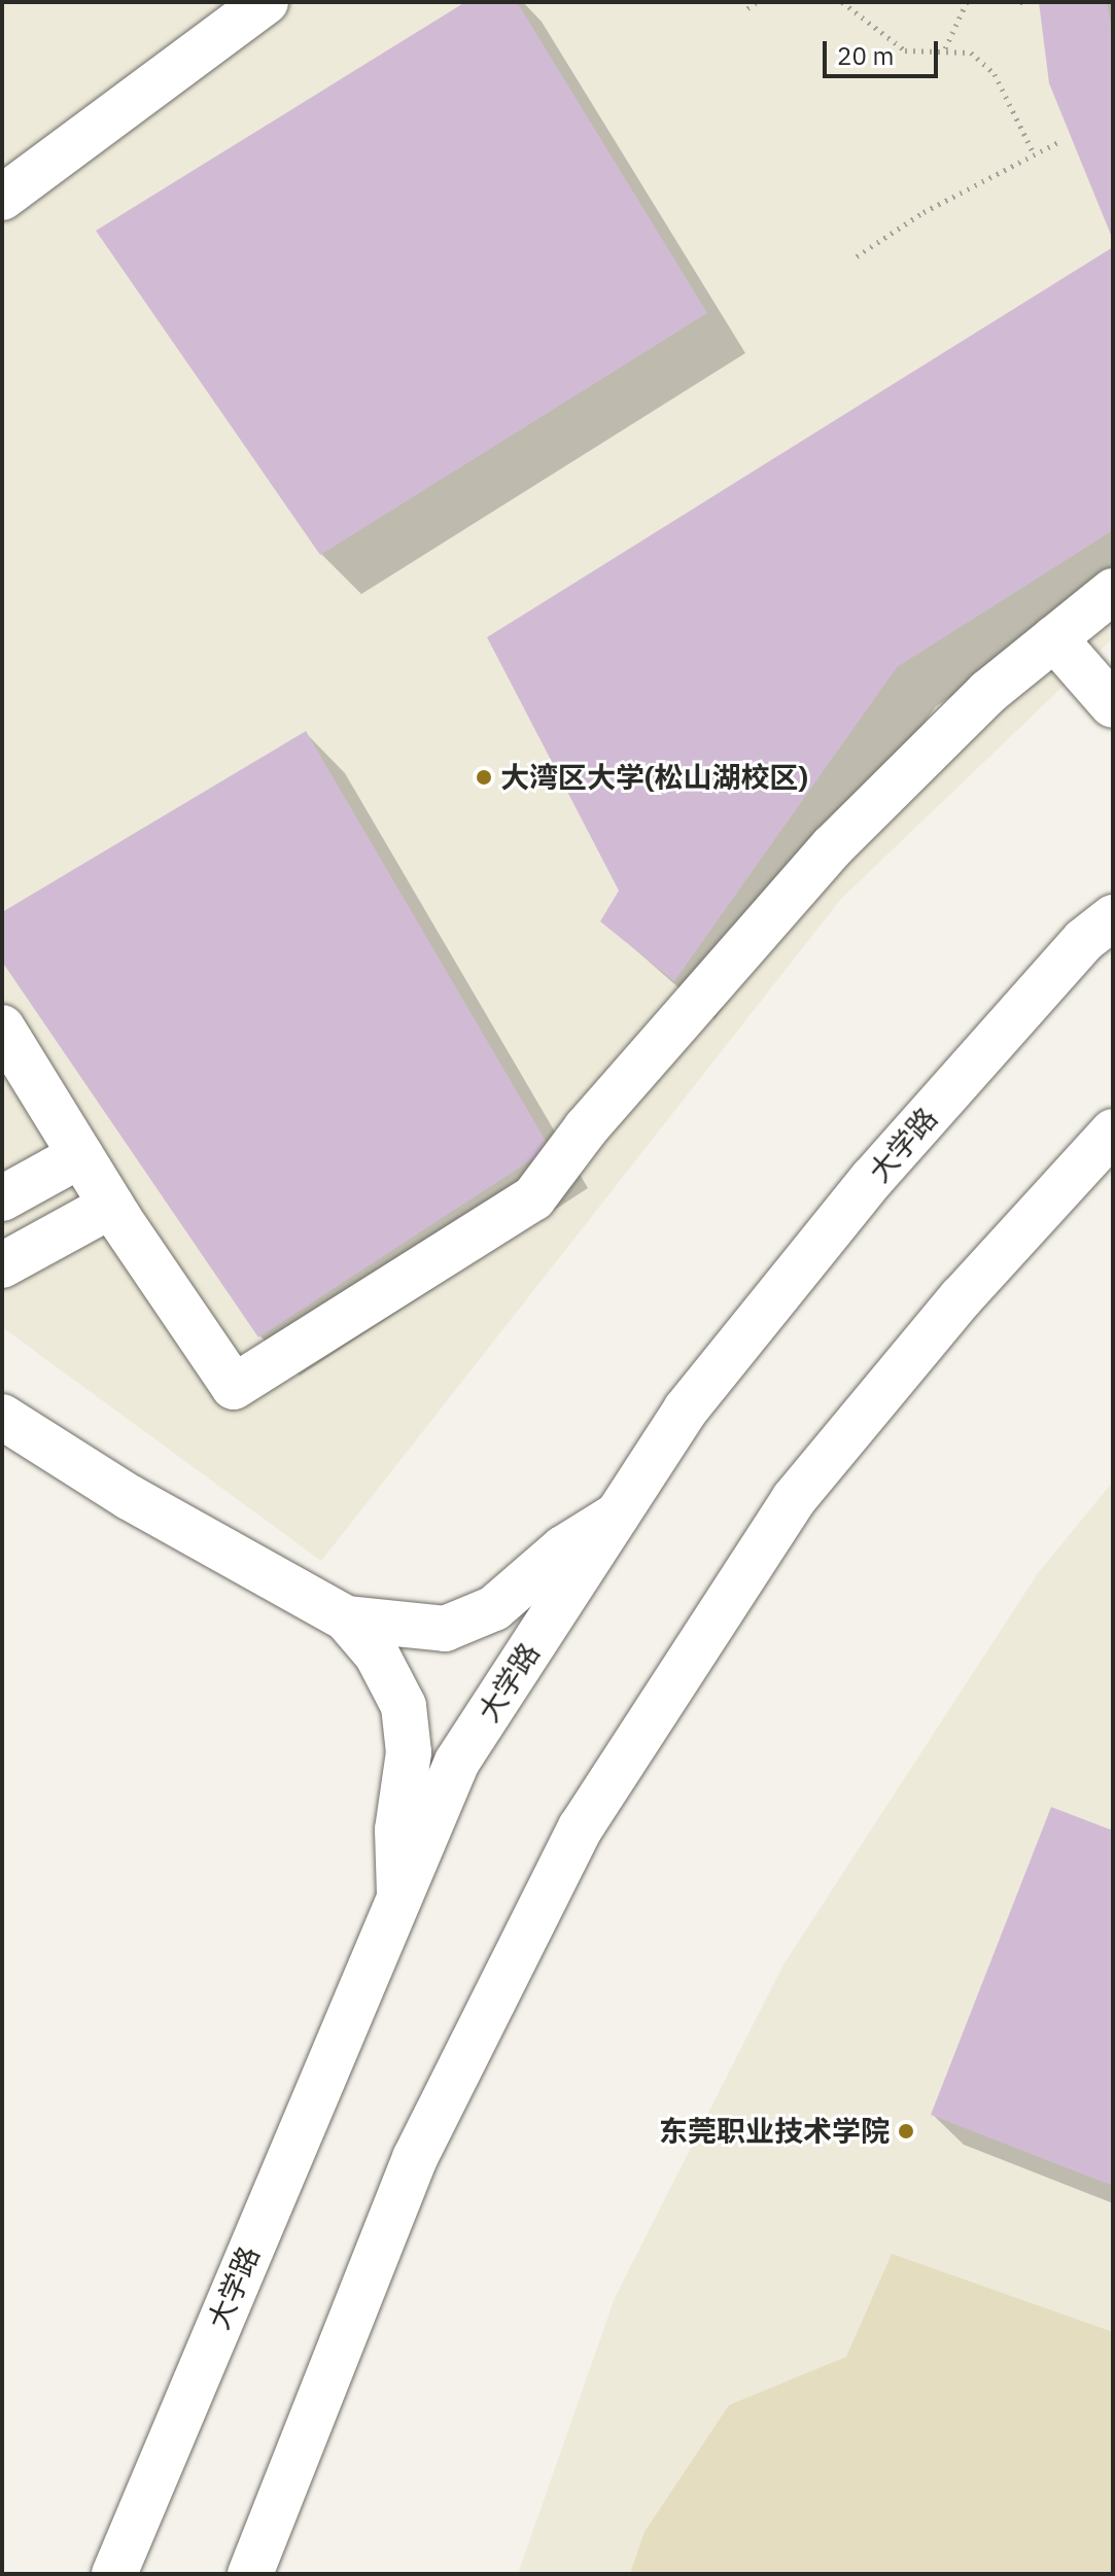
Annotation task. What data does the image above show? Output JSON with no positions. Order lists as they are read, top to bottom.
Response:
{
  "streets": {
    "main road": ["大学路"]
  },
  "places": ["大湾区大学(松山湖校区)", "东莞职业技术学院"],
  "scale_bar": "20 m"
}
